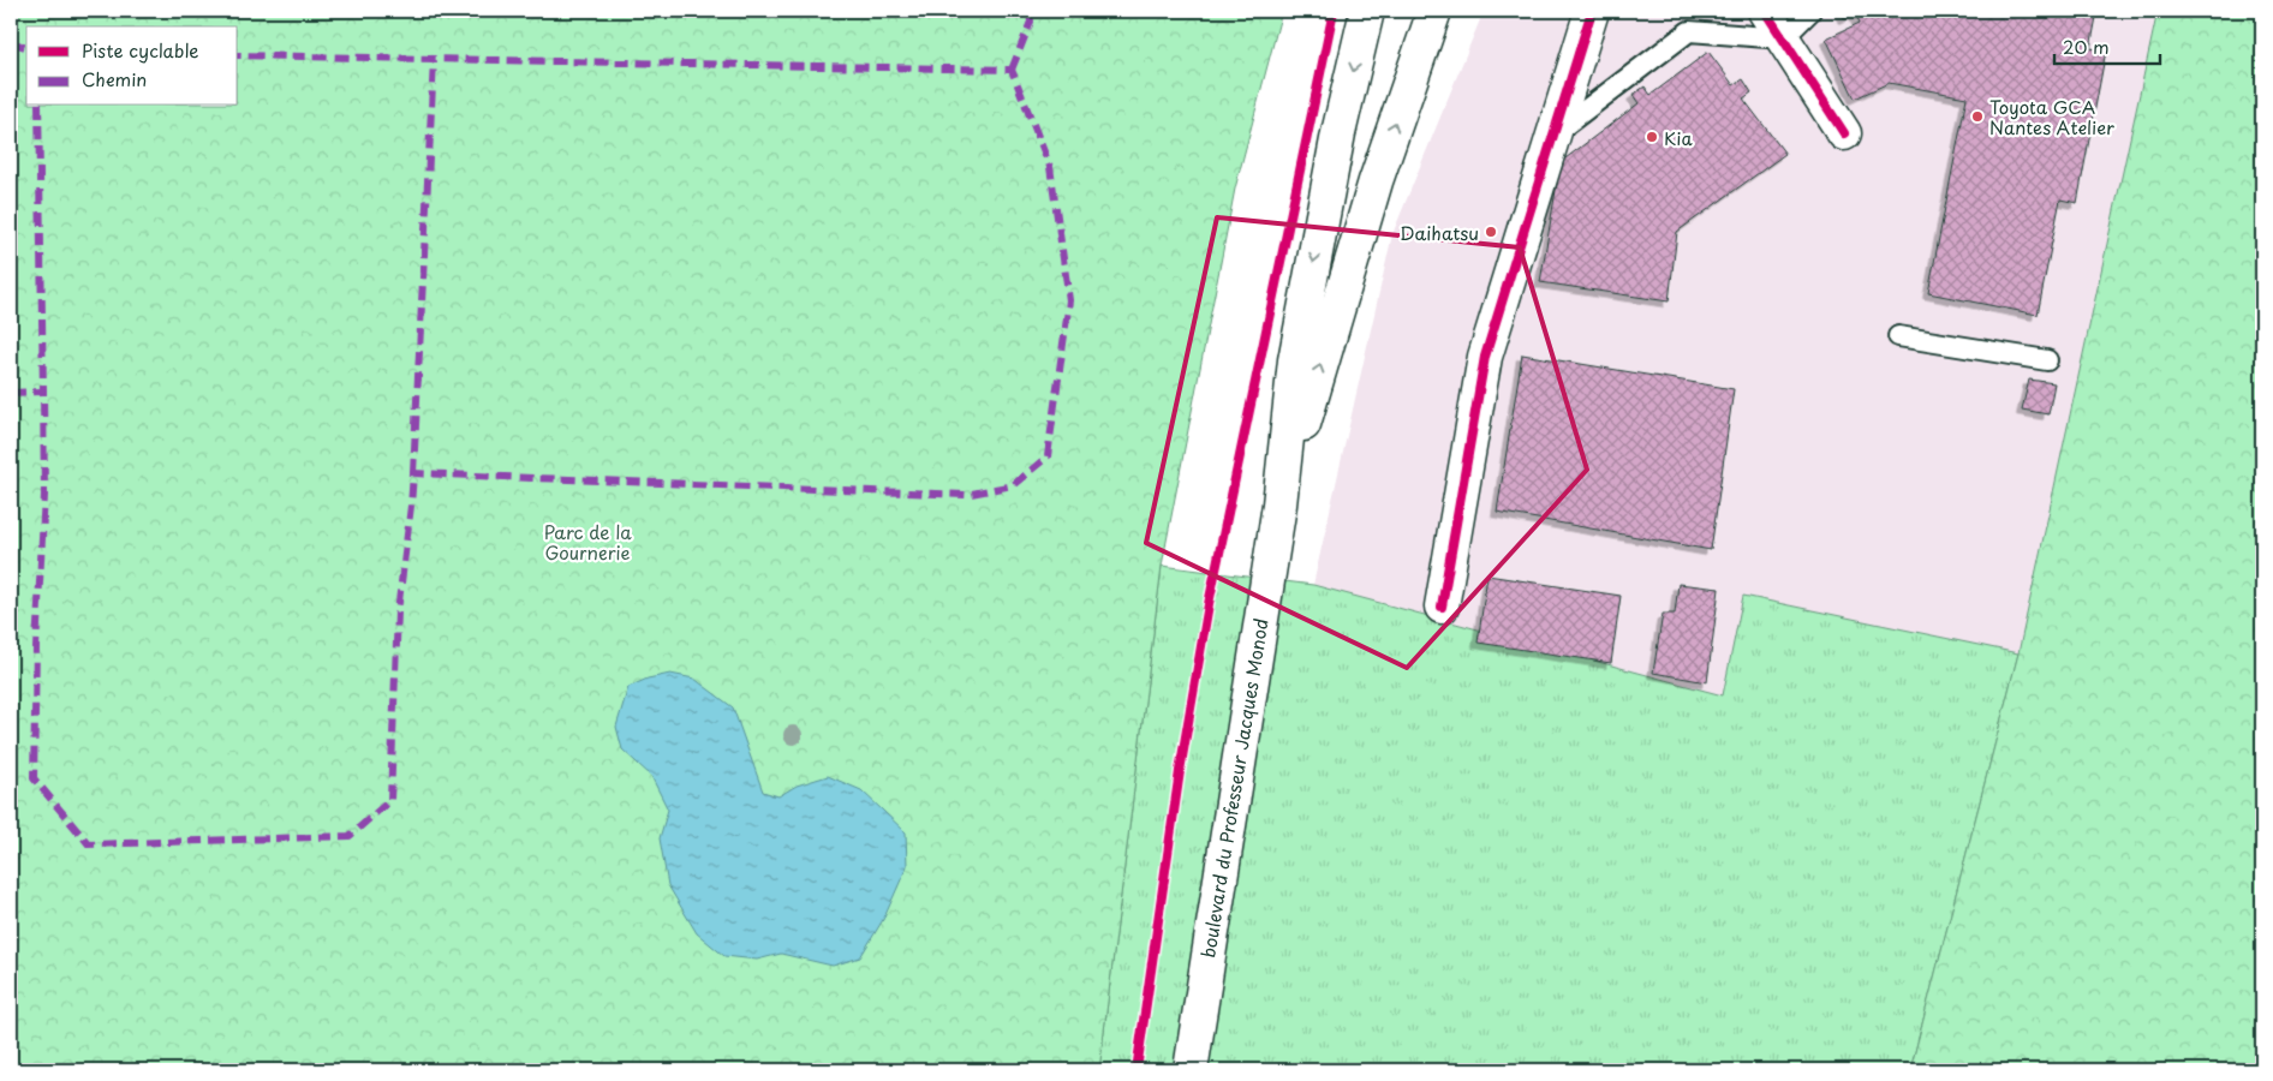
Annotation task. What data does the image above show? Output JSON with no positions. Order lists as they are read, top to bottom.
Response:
{
  "streets": {
    "main road": ["boulevard du Professeur Jacques Monod"]
  },
  "parks": ["Parc de la Gournerie"],
  "places": ["Toyota GCA Nantes Atelier", "Kia", "Daihatsu"],
  "legend": ["Piste cyclable", "Chemin"],
  "scale_bar": "20 m"
}
